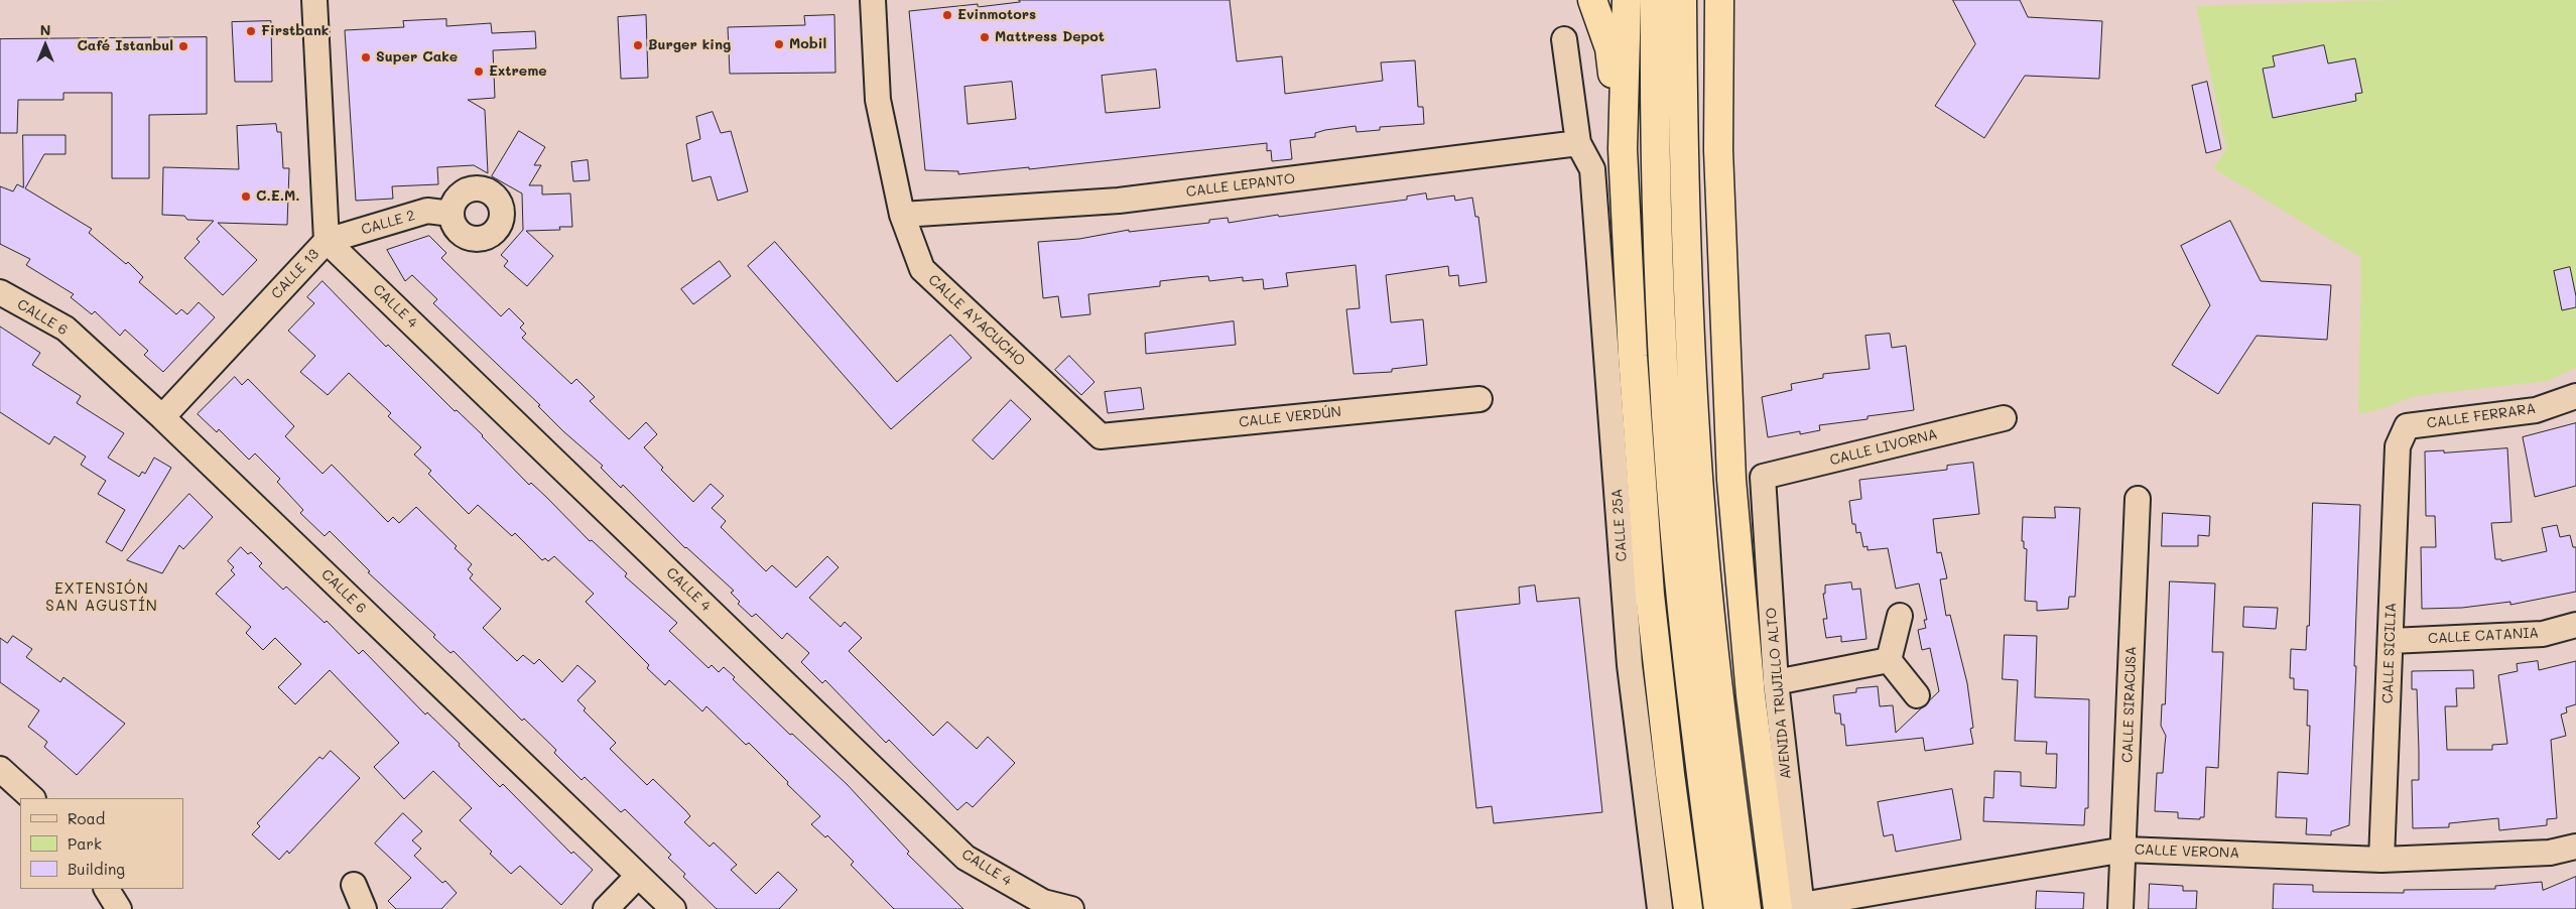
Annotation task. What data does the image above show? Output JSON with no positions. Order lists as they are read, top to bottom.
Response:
{
  "streets": {
    "street": [
      "CALLE LEPANTO",
      "CALLE 2",
      "CALLE 13",
      "CALLE 4",
      "CALLE 6",
      "CALLE AYACUCHO",
      "CALLE FERRARA",
      "CALLE VERDÚN",
      "CALLE LIVORNA",
      "CALLE 25A",
      "CALLE CATANIA",
      "CALLE SICILIA",
      "AVENIDA TRUJILLO ALTO",
      "CALLE SIRACUSA",
      "CALLE VERONA"
    ]
  },
  "crossings": [
    ["CALLE LEPANTO", "CALLE AYACUCHO"],
    ["CALLE LEPANTO", "CALLE 25A"],
    ["CALLE 2", "CALLE 13"],
    ["CALLE 2", "CALLE 4"],
    ["CALLE 13", "CALLE 4"],
    ["CALLE 13", "CALLE 6"],
    ["CALLE AYACUCHO", "CALLE VERDÚN"],
    ["CALLE FERRARA", "CALLE SICILIA"],
    ["CALLE LIVORNA", "AVENIDA TRUJILLO ALTO"],
    ["CALLE CATANIA", "CALLE SICILIA"],
    ["CALLE SICILIA", "CALLE VERONA"],
    ["AVENIDA TRUJILLO ALTO", "CALLE VERONA"],
    ["CALLE SIRACUSA", "CALLE VERONA"]
  ],
  "districts": ["EXTENSIÓN SAN AGUSTÍN"],
  "places": [
    "Evinmotors",
    "Firstbank",
    "Mattress Depot",
    "Mobil",
    "Burger king",
    "Café Istanbul",
    "Super Cake",
    "Extreme",
    "C.E.M."
  ],
  "legend": ["Road", "Park", "Building"],
  "north": "top"
}
